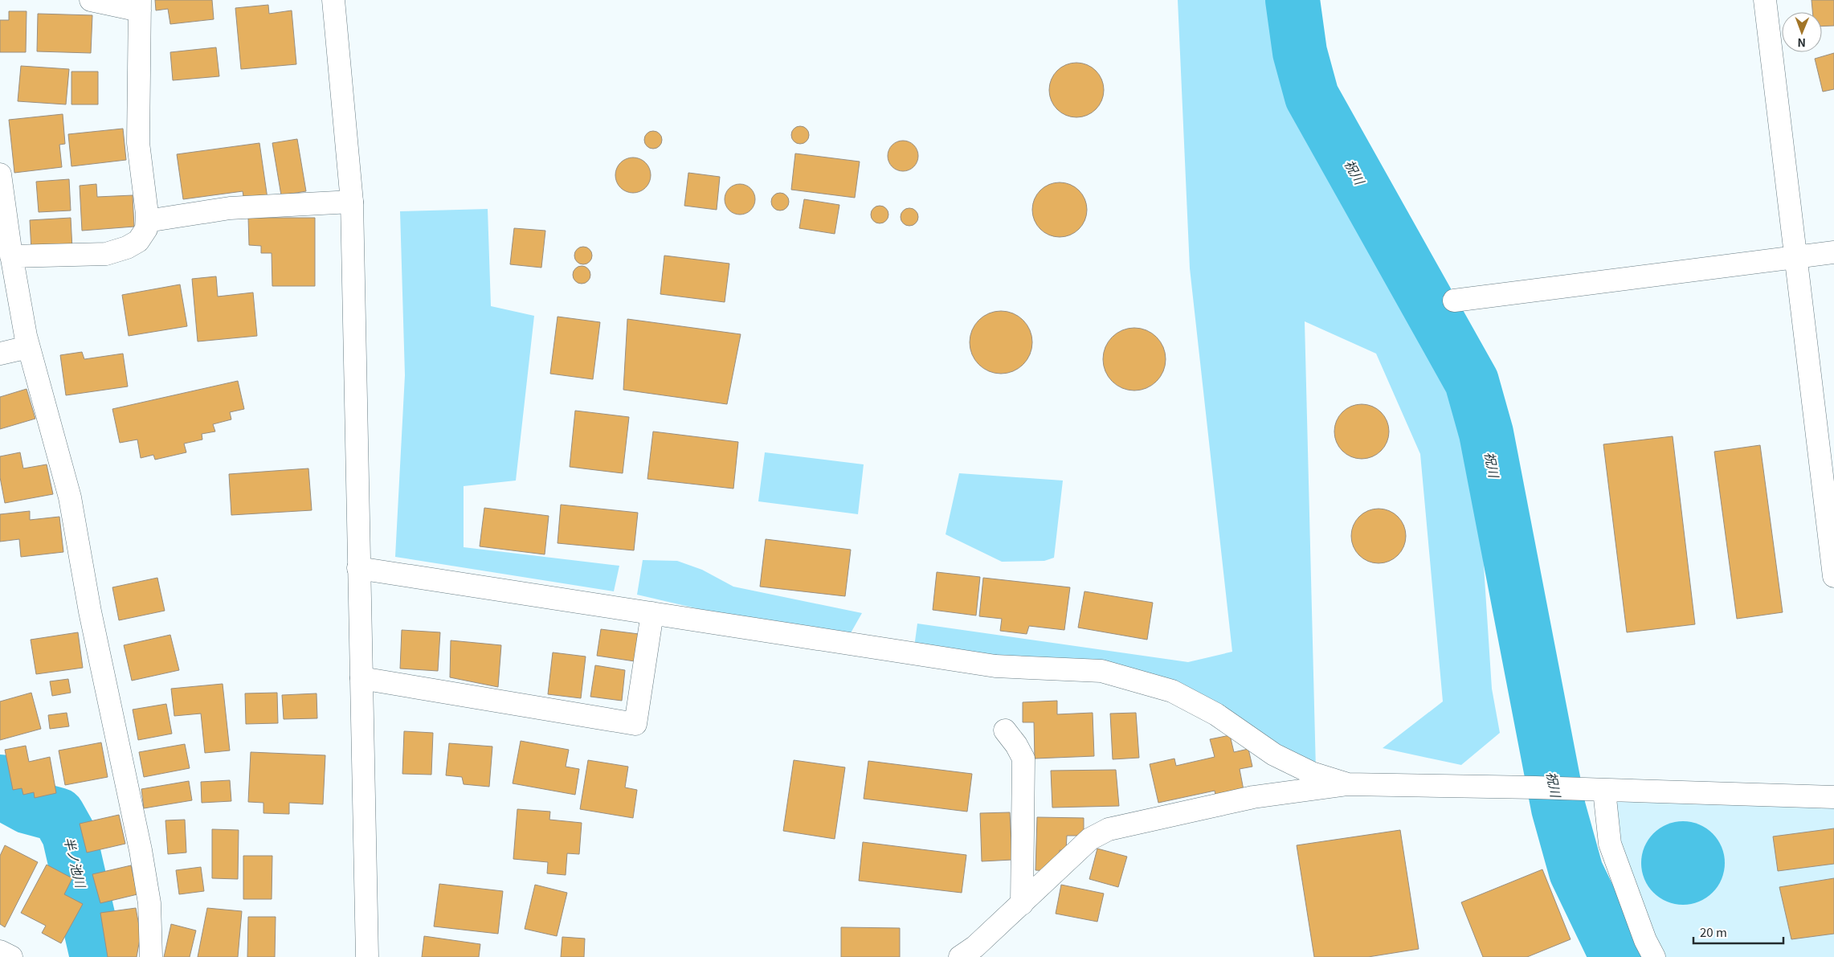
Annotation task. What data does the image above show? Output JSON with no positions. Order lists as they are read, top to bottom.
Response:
{
  "water": ["祝川", "半ノ池川"],
  "scale_bar": "20 m",
  "north": "bottom"
}
